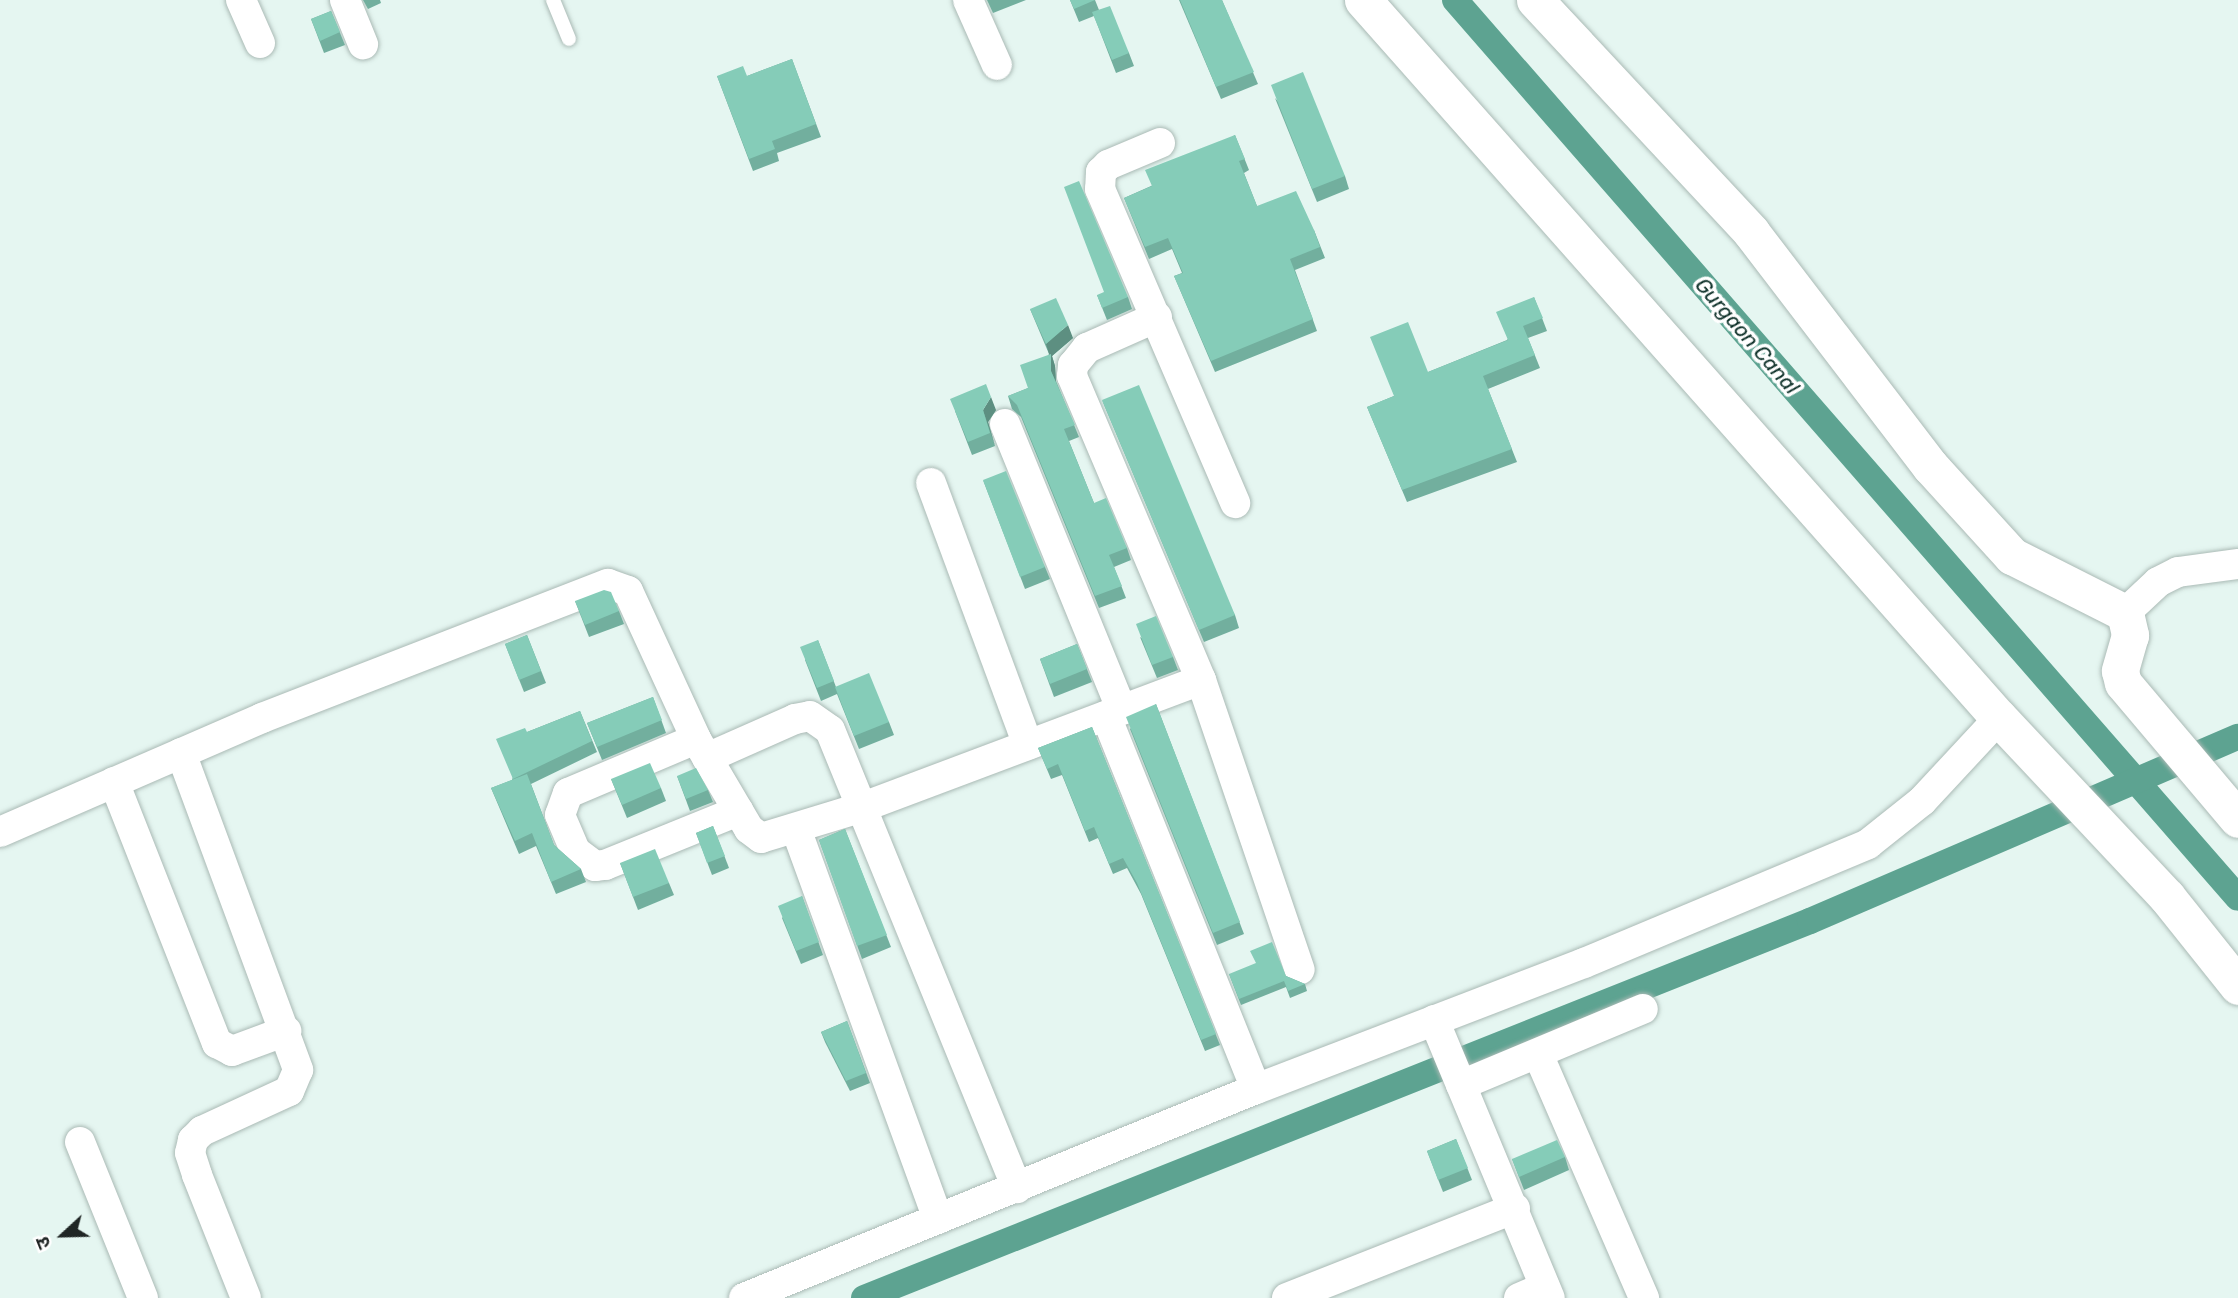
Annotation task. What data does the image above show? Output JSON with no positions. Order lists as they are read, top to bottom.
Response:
{
  "water": ["Gurgaon Canal"],
  "north": "left"
}
